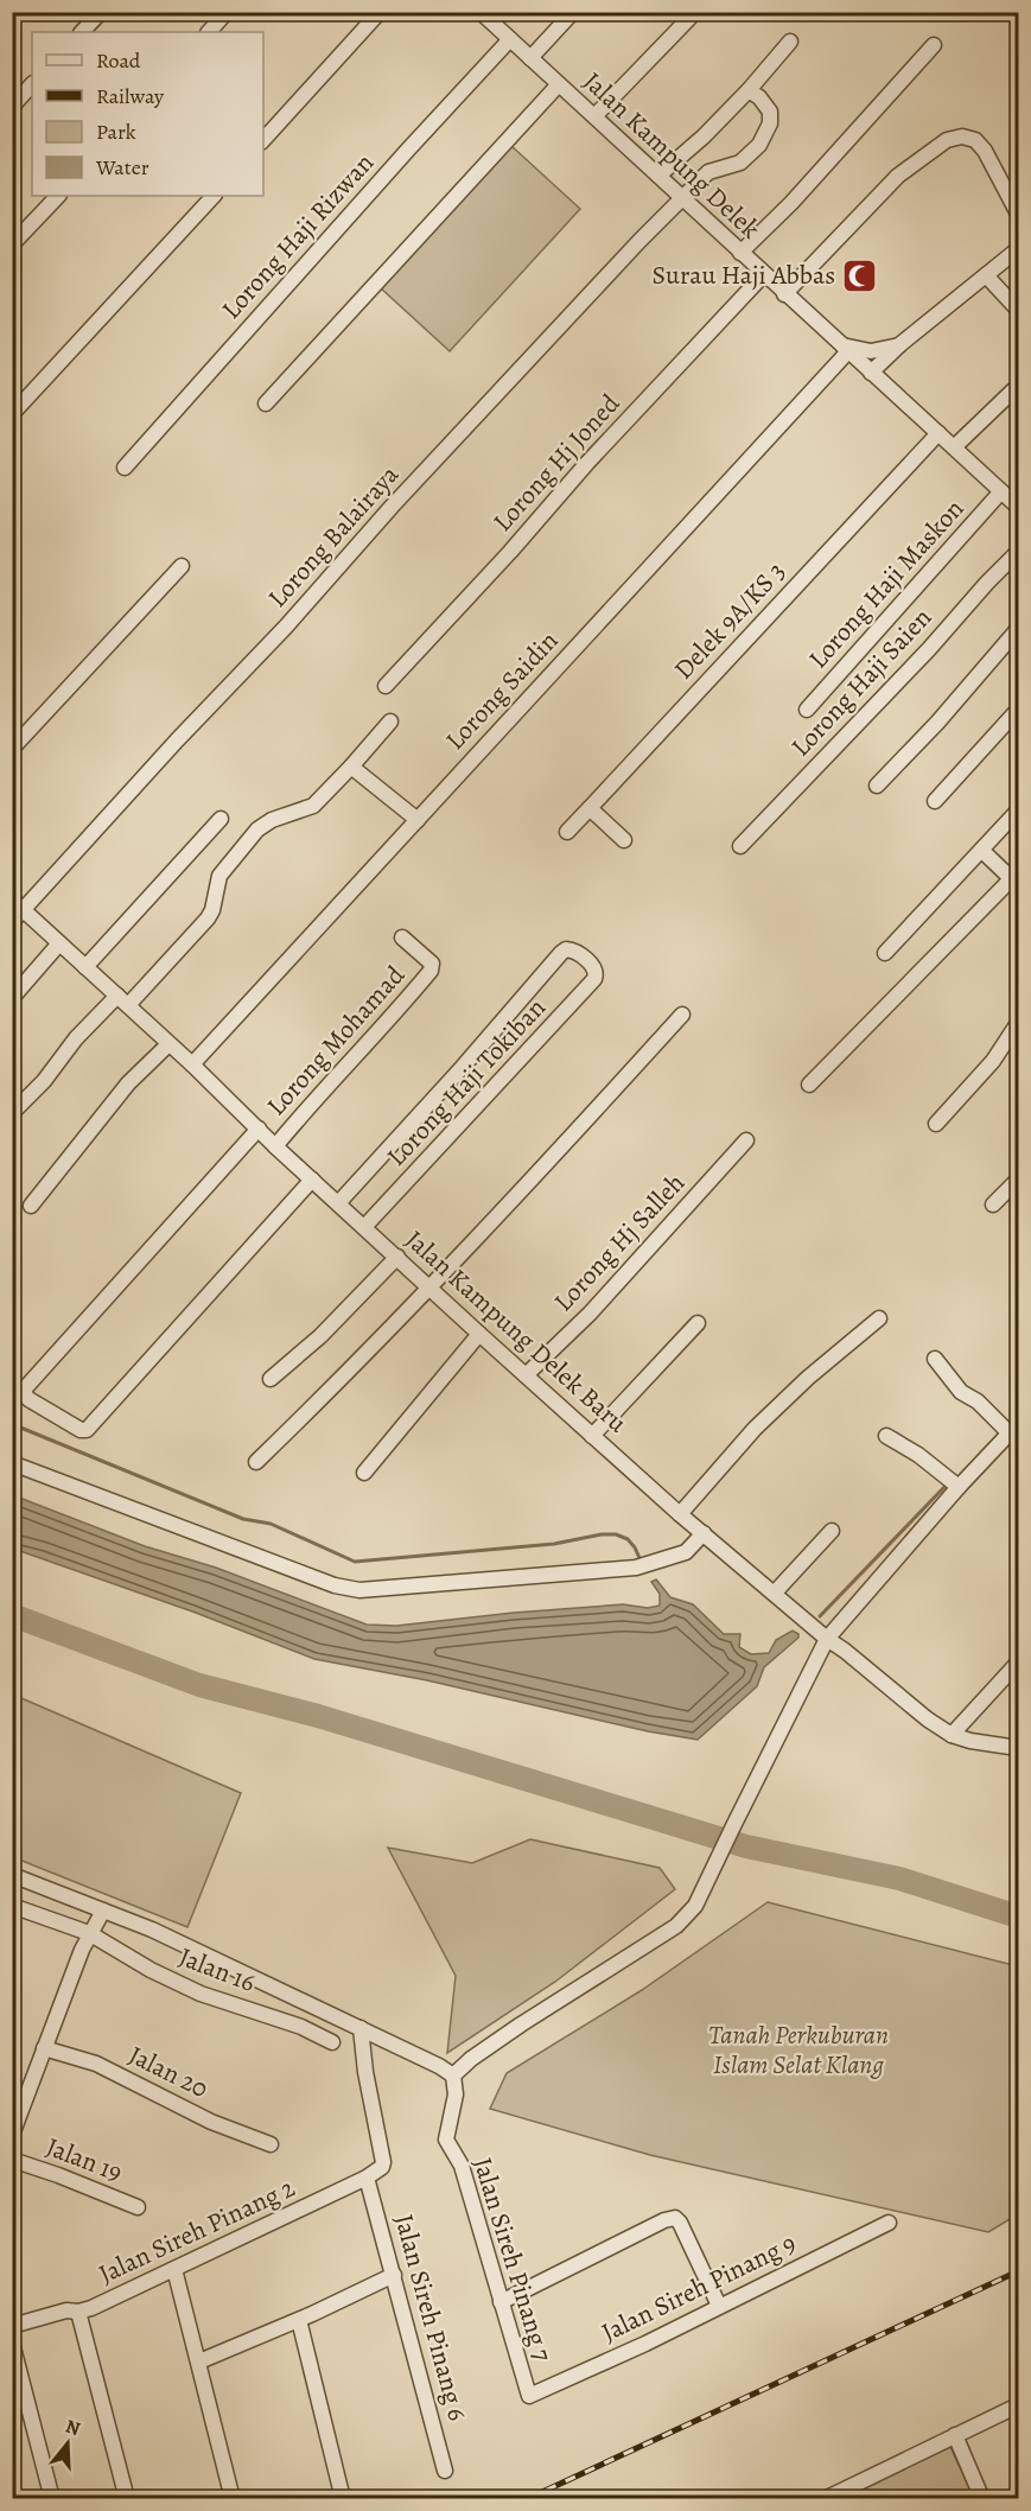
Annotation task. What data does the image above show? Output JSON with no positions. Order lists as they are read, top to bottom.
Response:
{
  "streets": {
    "street": [
      "Jalan Kampung Delek",
      "Lorong Haji Rizwan",
      "Lorong Hj Joned",
      "Lorong Balairaya",
      "Lorong Haji Maskon",
      "Delek 9A/KS 3",
      "Lorong Haji Saien",
      "Lorong Saidin",
      "Lorong Mohamad",
      "Lorong Haji Tokiban",
      "Lorong Hj Salleh",
      "Jalan Kampung Delek Baru",
      "Jalan 16",
      "Jalan 20",
      "Jalan 19",
      "Jalan Sireh Pinang 2",
      "Jalan Sireh Pinang 7",
      "Jalan Sireh Pinang 9",
      "Jalan Sireh Pinang 6"
    ]
  },
  "crossings": [
    ["Jalan Kampung Delek", "Lorong Haji Rizwan"],
    ["Jalan Kampung Delek", "Lorong Hj Joned"],
    ["Jalan Kampung Delek", "Lorong Balairaya"],
    ["Jalan Kampung Delek", "Lorong Haji Maskon"],
    ["Jalan Kampung Delek", "Delek 9A/KS 3"],
    ["Jalan Kampung Delek", "Lorong Saidin"],
    ["Lorong Balairaya", "Jalan Kampung Delek Baru"],
    ["Lorong Saidin", "Jalan Kampung Delek Baru"],
    ["Lorong Mohamad", "Jalan Kampung Delek Baru"],
    ["Lorong Haji Tokiban", "Jalan Kampung Delek Baru"],
    ["Lorong Hj Salleh", "Jalan Kampung Delek Baru"],
    ["Jalan Sireh Pinang 2", "Jalan Sireh Pinang 6"],
    ["Jalan Sireh Pinang 7", "Jalan Sireh Pinang 9"]
  ],
  "parks": ["Tanah Perkuburan Islam Selat Klang"],
  "places": {
    "mosque": ["Surau Haji Abbas"]
  },
  "legend": [
    "Road",
    "Railway",
    "Park",
    "Water"
  ],
  "north": "top"
}
